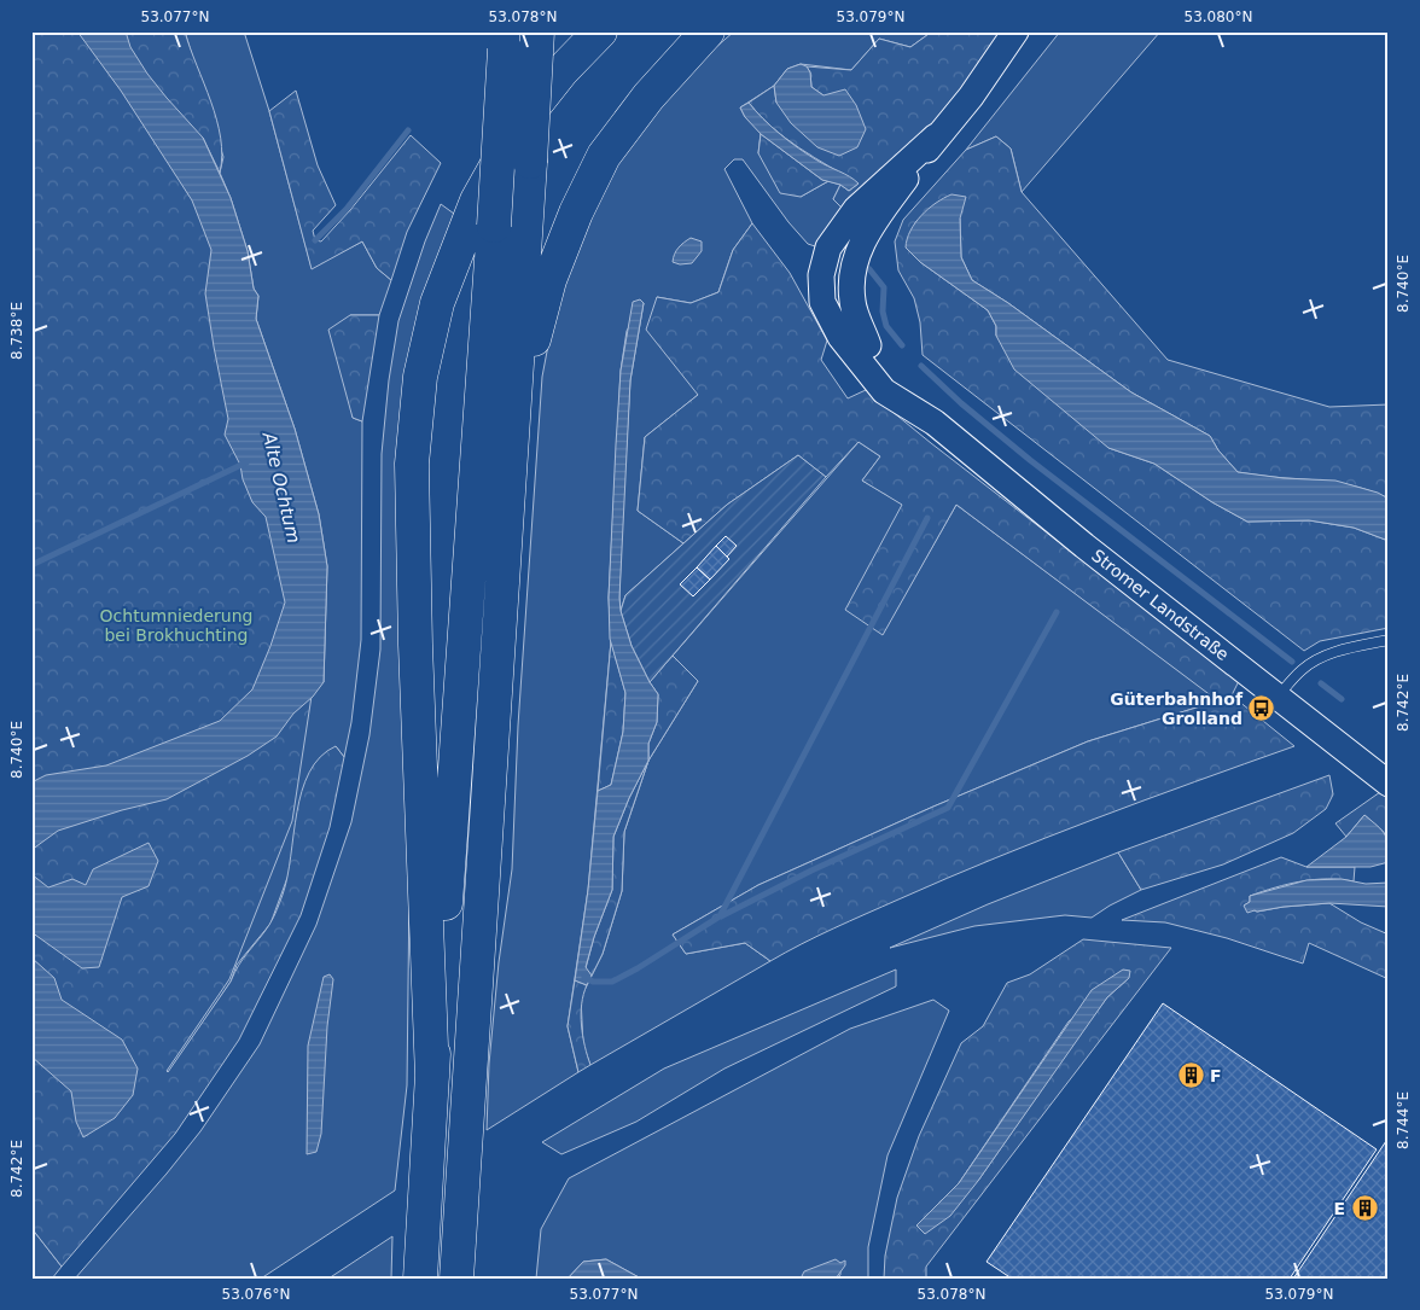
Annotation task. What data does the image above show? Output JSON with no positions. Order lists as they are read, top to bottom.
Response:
{
  "streets": {
    "street": ["Stromer Landstraße"]
  },
  "water": ["Alte Ochtum"],
  "parks": ["Ochtumniederung bei Brokhuchting"],
  "places": {
    "bus stop": ["Güterbahnhof Grolland"],
    "building": ["F", "E"]
  },
  "coordinates": [
    "53.077°N",
    "53.078°N",
    "53.079°N",
    "53.080°N",
    "8.740°E",
    "8.738°E",
    "8.742°E",
    "8.744°E",
    "53.076°N"
  ]
}
